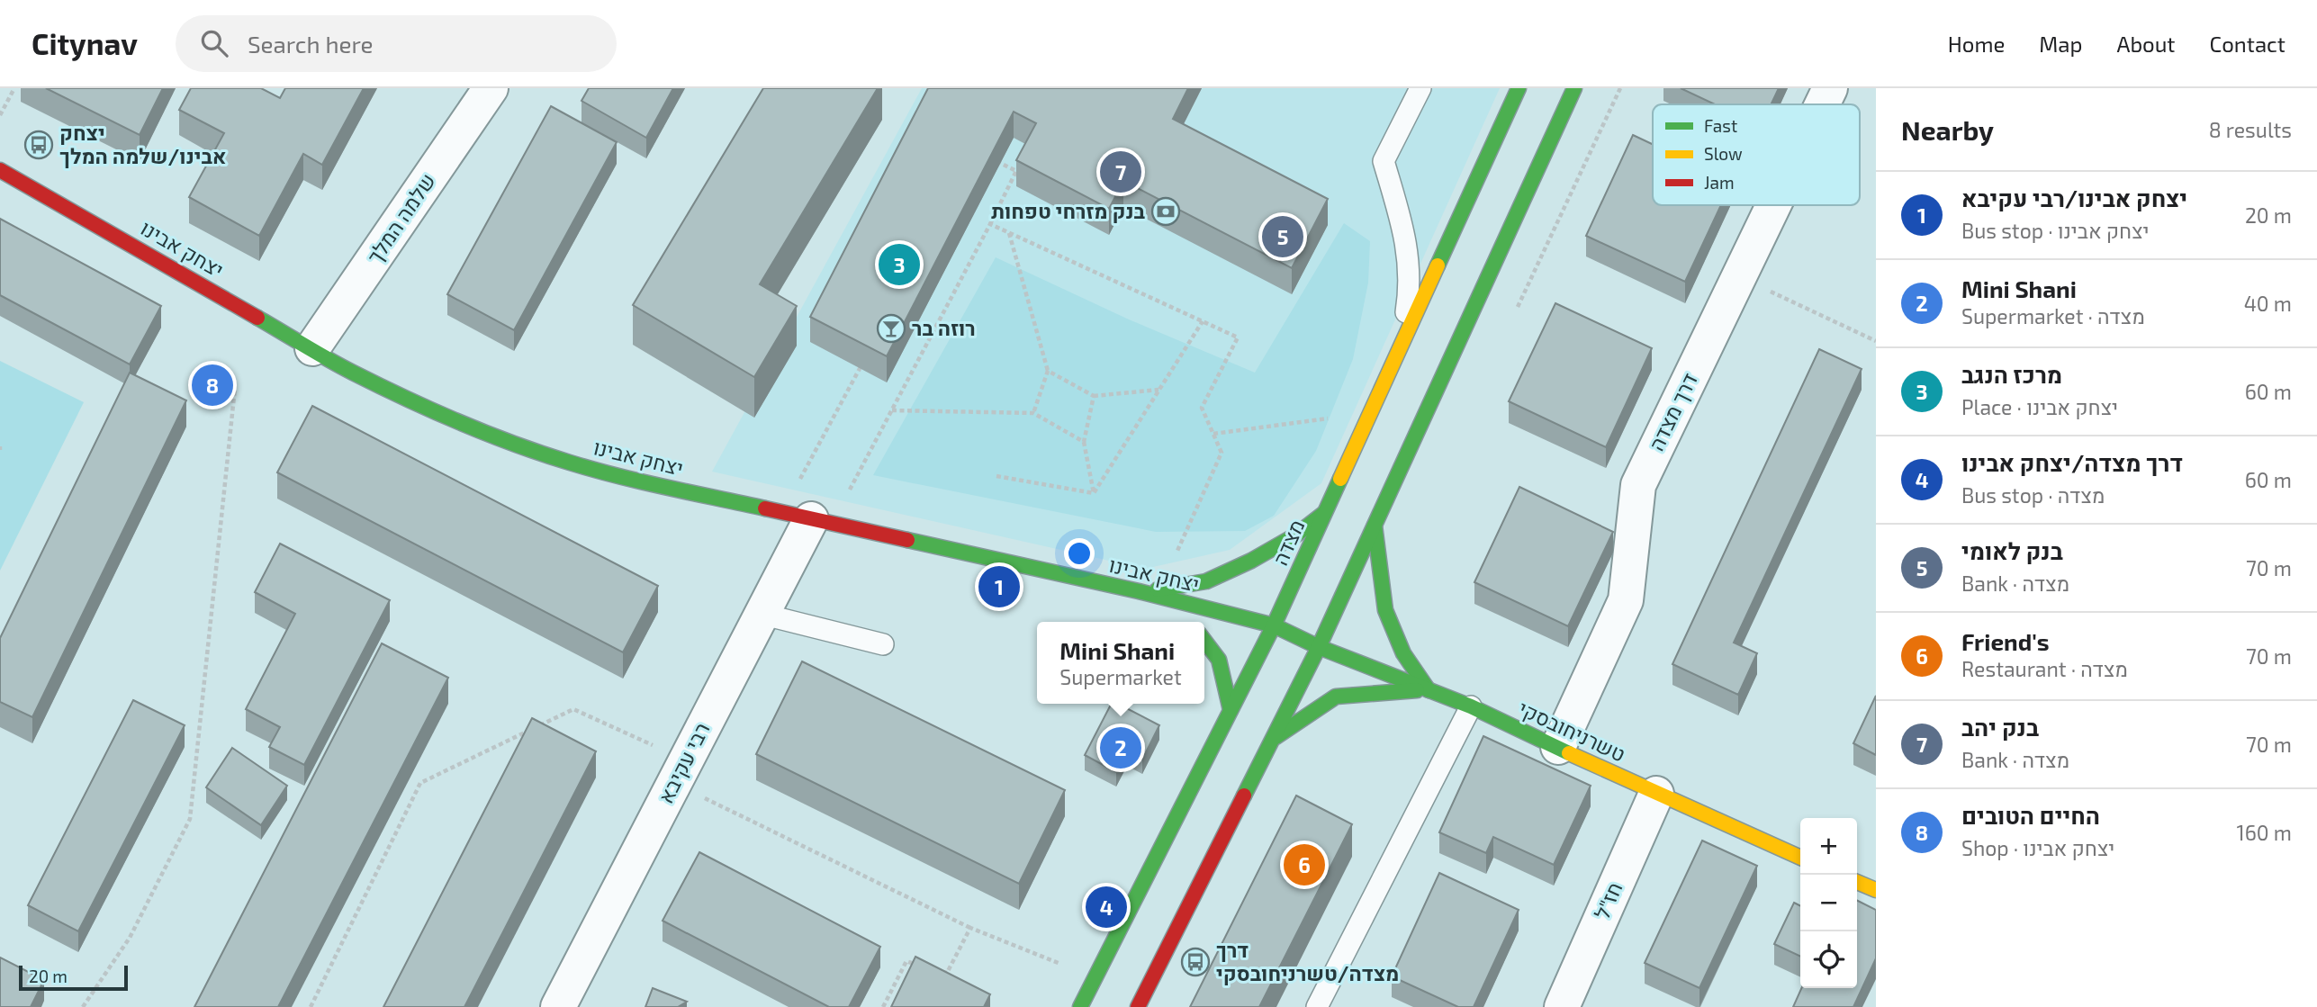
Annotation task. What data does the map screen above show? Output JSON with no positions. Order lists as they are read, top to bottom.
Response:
{
  "streets": {
    "main road": ["יצחק אבינו", "מצדה", "טשרניחובסקי"],
    "street": [
      "שלמה המלך",
      "דרך מצדה",
      "רבי עקיבא",
      "חז\"ל"
    ]
  },
  "crossings": [
    ["שלמה המלך", "יצחק אבינו"],
    ["יצחק אבינו", "מצדה"],
    ["יצחק אבינו", "טשרניחובסקי"],
    ["יצחק אבינו", "רבי עקיבא"],
    ["דרך מצדה", "טשרניחובסקי"],
    ["טשרניחובסקי", "חז\"ל"]
  ],
  "places": {
    "bus stop": ["יצחק אבינו/שלמה המלך", "דרך מצדה/טשרניחובסקי"],
    "bank": ["בנק מזרחי טפחות"],
    "bar": ["רוזה בר"]
  },
  "legend": ["Fast", "Slow", "Jam"],
  "scale_bar": "20 m",
  "page": {
    "header": "Citynav",
    "search": "Search here",
    "nav": [
      "Home",
      "Map",
      "About",
      "Contact"
    ],
    "heading": ["Nearby", "8 results"],
    "pins": [
      "7",
      "5",
      "3",
      "8",
      "1",
      "2",
      "6",
      "4"
    ],
    "list": [
      {
        "mark": "1",
        "name": "יצחק אבינו/רבי עקיבא",
        "note": "Bus stop · יצחק אבינו",
        "value": "20 m"
      },
      {
        "mark": "2",
        "name": "Mini Shani",
        "note": "Supermarket · מצדה",
        "value": "40 m"
      },
      {
        "mark": "3",
        "name": "מרכז הנגב",
        "note": "Place · יצחק אבינו",
        "value": "60 m"
      },
      {
        "mark": "4",
        "name": "דרך מצדה/יצחק אבינו",
        "note": "Bus stop · מצדה",
        "value": "60 m"
      },
      {
        "mark": "5",
        "name": "בנק לאומי",
        "note": "Bank · מצדה",
        "value": "70 m"
      },
      {
        "mark": "6",
        "name": "Friend's",
        "note": "Restaurant · מצדה",
        "value": "70 m"
      },
      {
        "mark": "7",
        "name": "בנק יהב",
        "note": "Bank · מצדה",
        "value": "70 m"
      },
      {
        "mark": "8",
        "name": "החיים הטובים",
        "note": "Shop · יצחק אבינו",
        "value": "160 m"
      }
    ],
    "popup": ["Mini Shani", "Supermarket"],
    "map_buttons": ["+", "−"],
    "scale": "20 m"
  }
}
